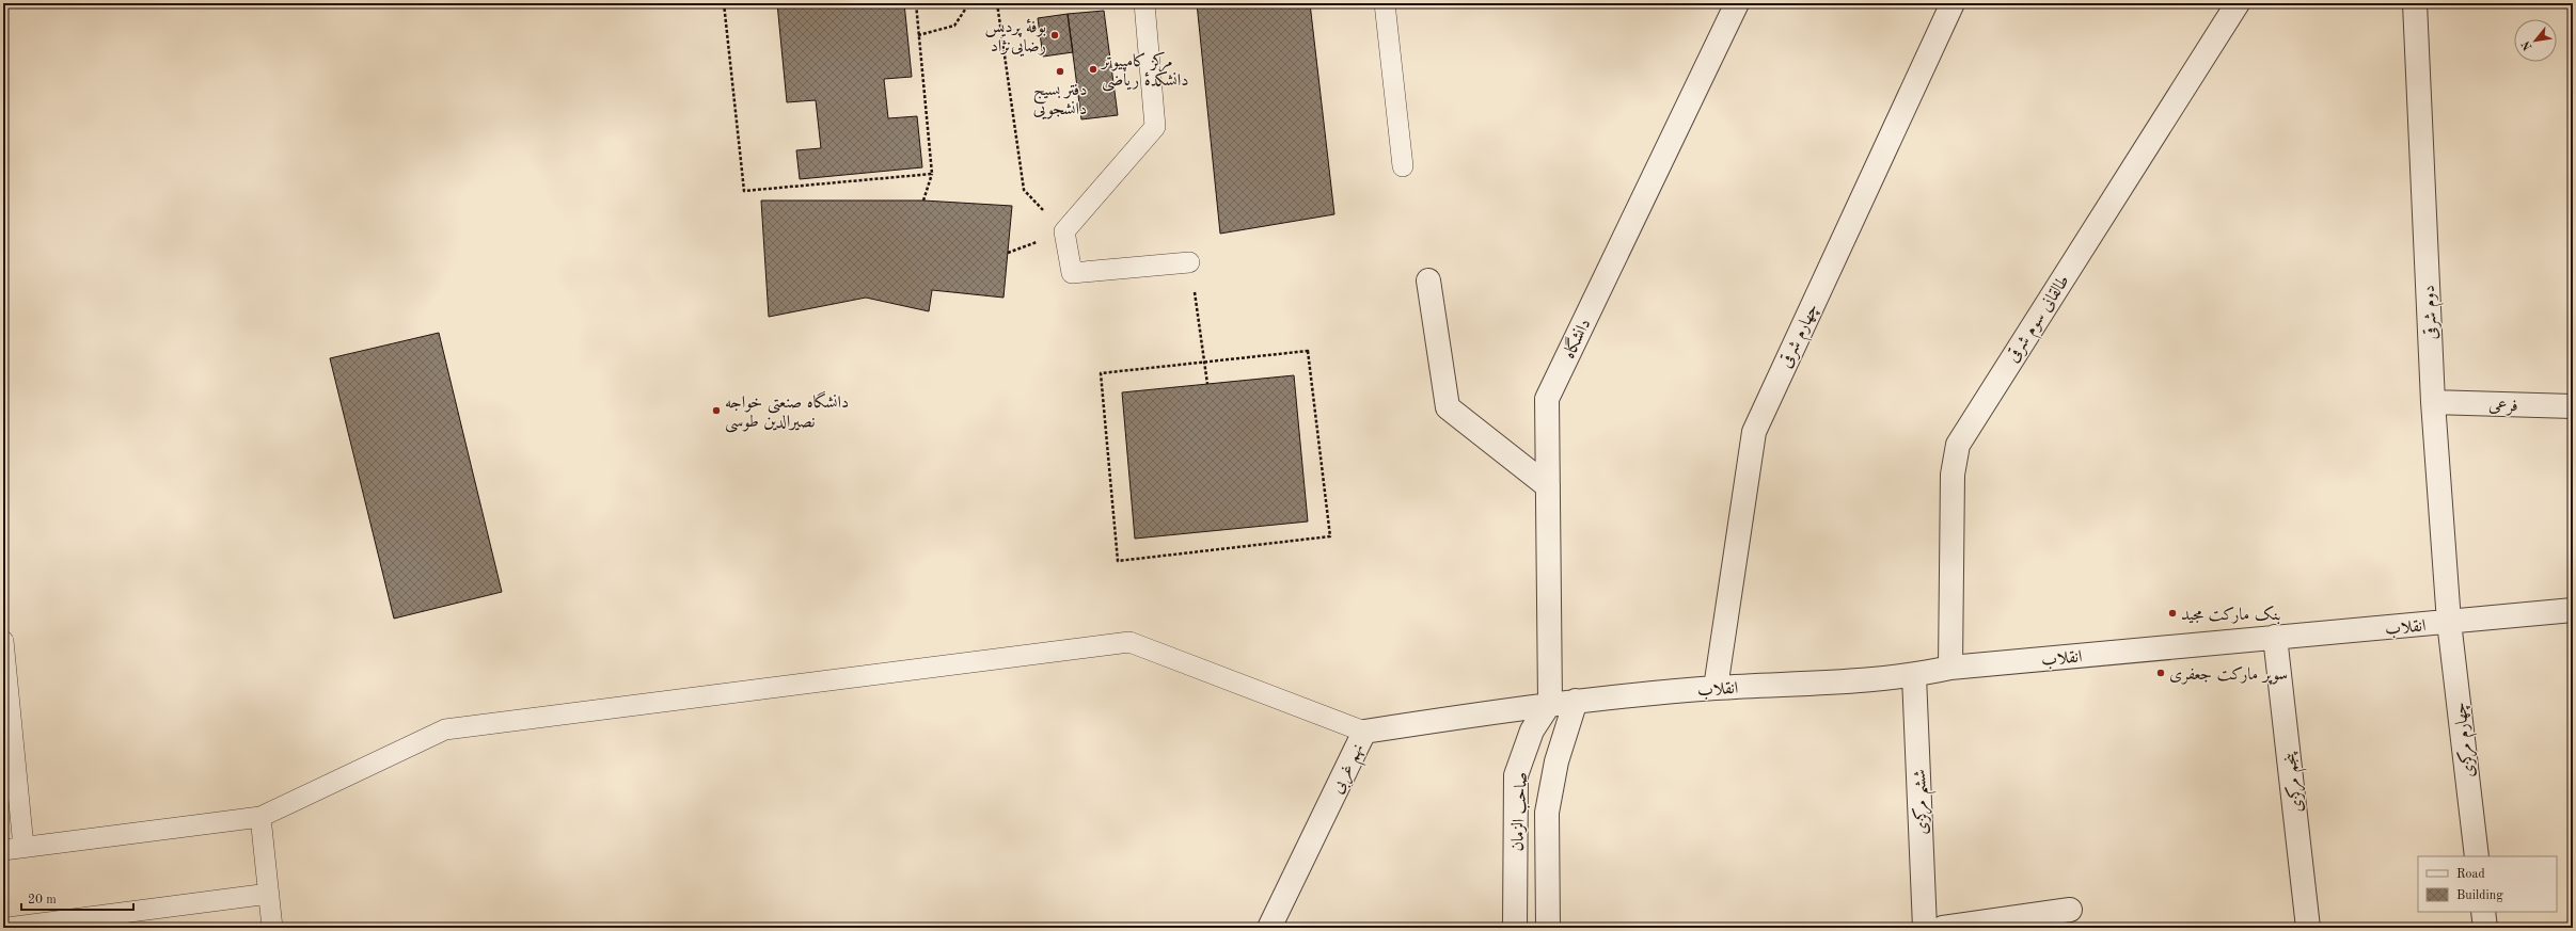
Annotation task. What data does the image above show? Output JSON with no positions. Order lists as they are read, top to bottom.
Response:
{
  "streets": {
    "street": [
      "دوم شرقی",
      "طالقانی سوم شرقی",
      "چهارم شرقی",
      "دانشگاه",
      "فرعی",
      "انقلاب",
      "چهارم مرکزی",
      "نهم غربی",
      "پنجم مرکزی",
      "ششم مرکزی",
      "صاحب الزمان"
    ]
  },
  "crossings": [
    ["دوم شرقی", "فرعی"],
    ["دوم شرقی", "انقلاب"],
    ["دوم شرقی", "چهارم مرکزی"],
    ["طالقانی سوم شرقی", "انقلاب"],
    ["چهارم شرقی", "انقلاب"],
    ["دانشگاه", "انقلاب"],
    ["دانشگاه", "نهم غربی"],
    ["دانشگاه", "صاحب الزمان"],
    ["انقلاب", "چهارم مرکزی"],
    ["انقلاب", "نهم غربی"],
    ["انقلاب", "پنجم مرکزی"],
    ["انقلاب", "ششم مرکزی"],
    ["انقلاب", "صاحب الزمان"],
    ["نهم غربی", "صاحب الزمان"]
  ],
  "places": [
    "بوفهٔ پردیس رضایی‌نژاد",
    "مرکز کامپیوتر دانشکدهٔ ریاضی",
    "دفتر بسیج دانشجویی",
    "دانشگاه صنعتی خواجه نصیرالدین طوسی",
    "بنک‌ مارکت مجید",
    "سوپر مارکت جعفری"
  ],
  "legend": ["Road", "Building"],
  "scale_bar": "20 m",
  "north": "bottom left"
}
